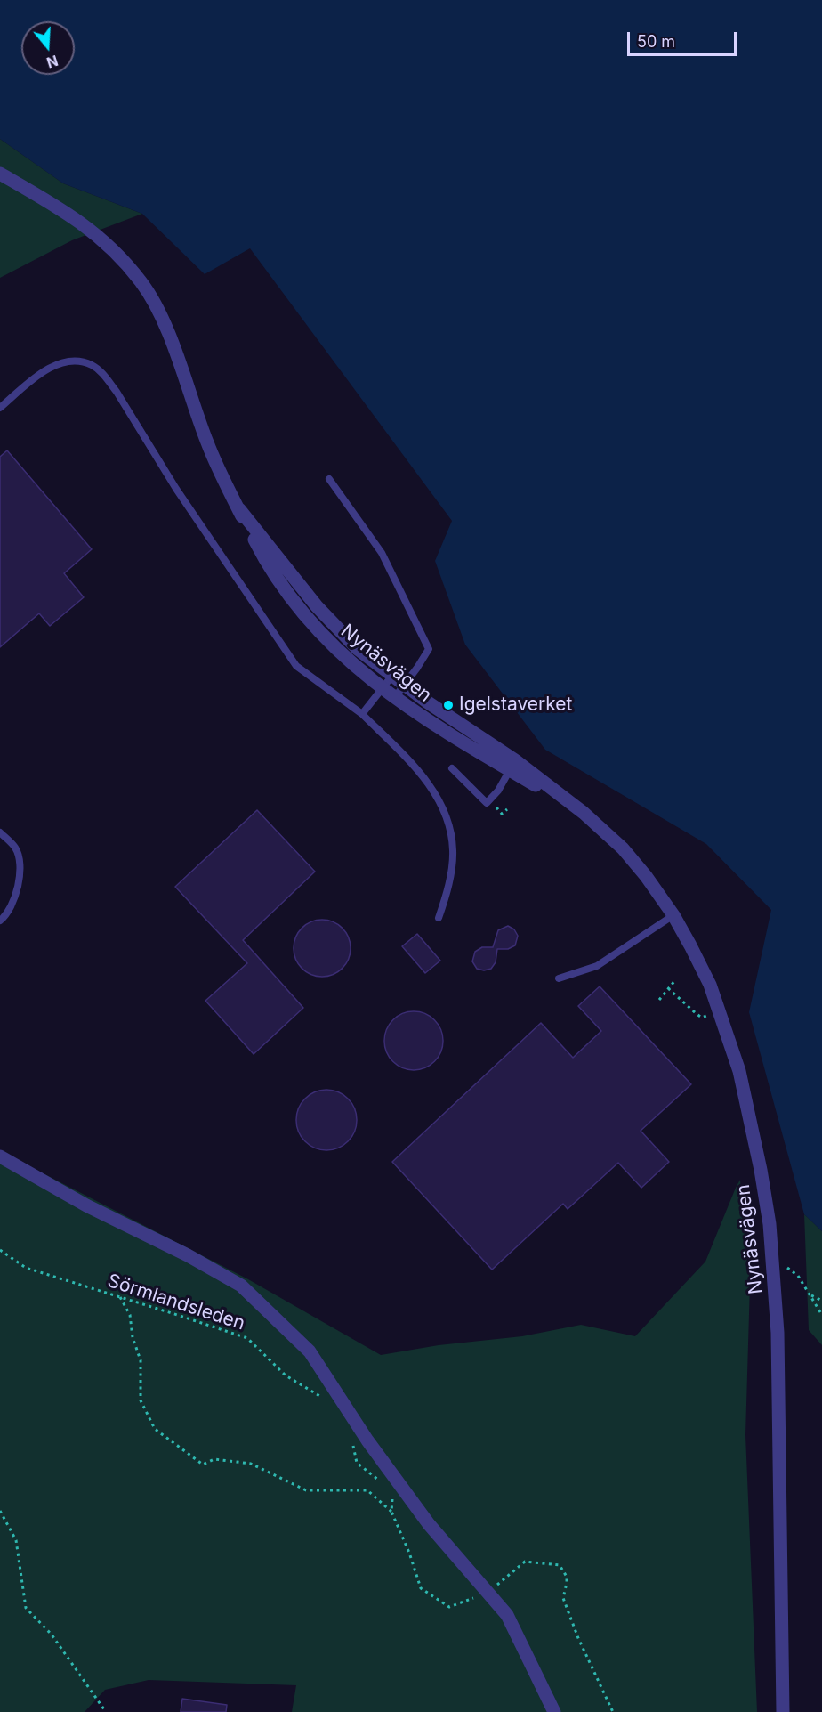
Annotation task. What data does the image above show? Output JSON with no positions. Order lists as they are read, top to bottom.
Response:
{
  "streets": {
    "street": ["Nynäsvägen"],
    "path": ["Sörmlandsleden"]
  },
  "places": ["Igelstaverket"],
  "scale_bar": "50 m",
  "north": "bottom"
}
